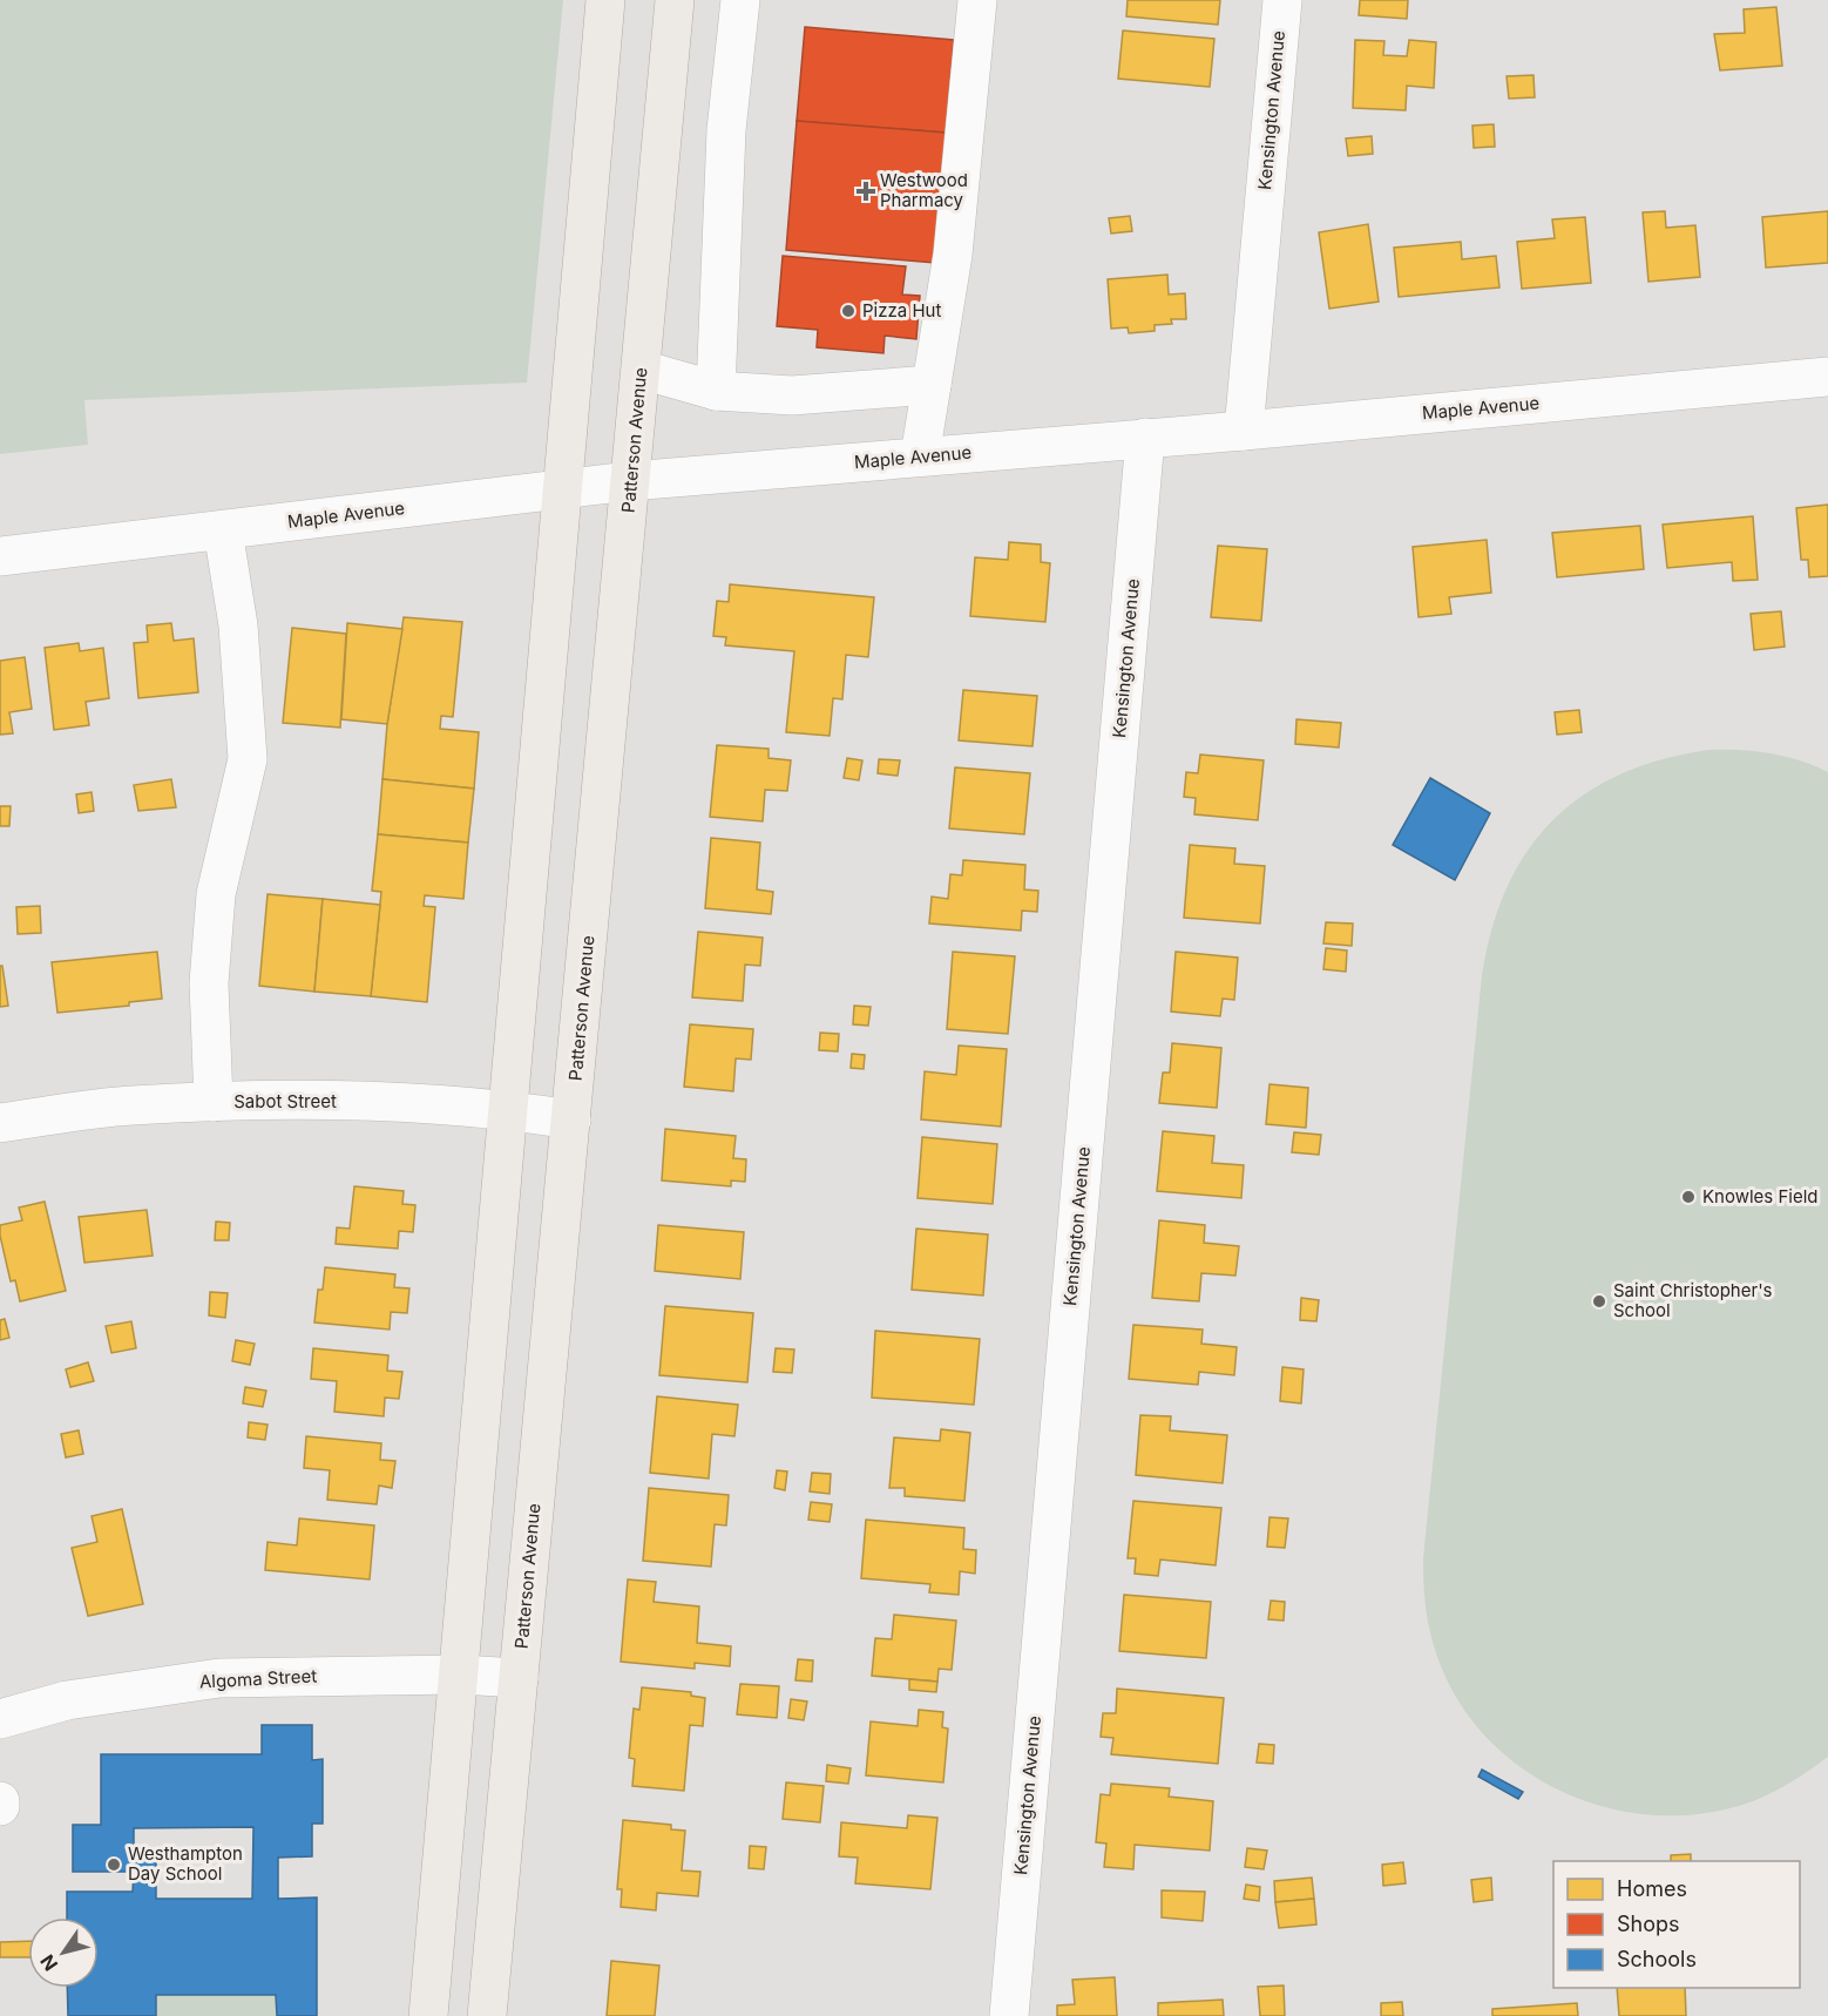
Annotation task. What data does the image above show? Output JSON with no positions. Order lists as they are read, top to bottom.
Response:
{
  "streets": {
    "main road": ["Patterson Avenue"],
    "street": [
      "Kensington Avenue",
      "Maple Avenue",
      "Sabot Street",
      "Algoma Street"
    ]
  },
  "crossings": [
    ["Kensington Avenue", "Maple Avenue"],
    ["Maple Avenue", "Patterson Avenue"],
    ["Patterson Avenue", "Sabot Street"],
    ["Patterson Avenue", "Algoma Street"]
  ],
  "places": {
    "health": ["Westwood Pharmacy"],
    "other": [
      "Pizza Hut",
      "Knowles Field",
      "Saint Christopher's School",
      "Westhampton Day School"
    ]
  },
  "legend": ["Homes", "Shops", "Schools"],
  "north": "bottom left"
}
